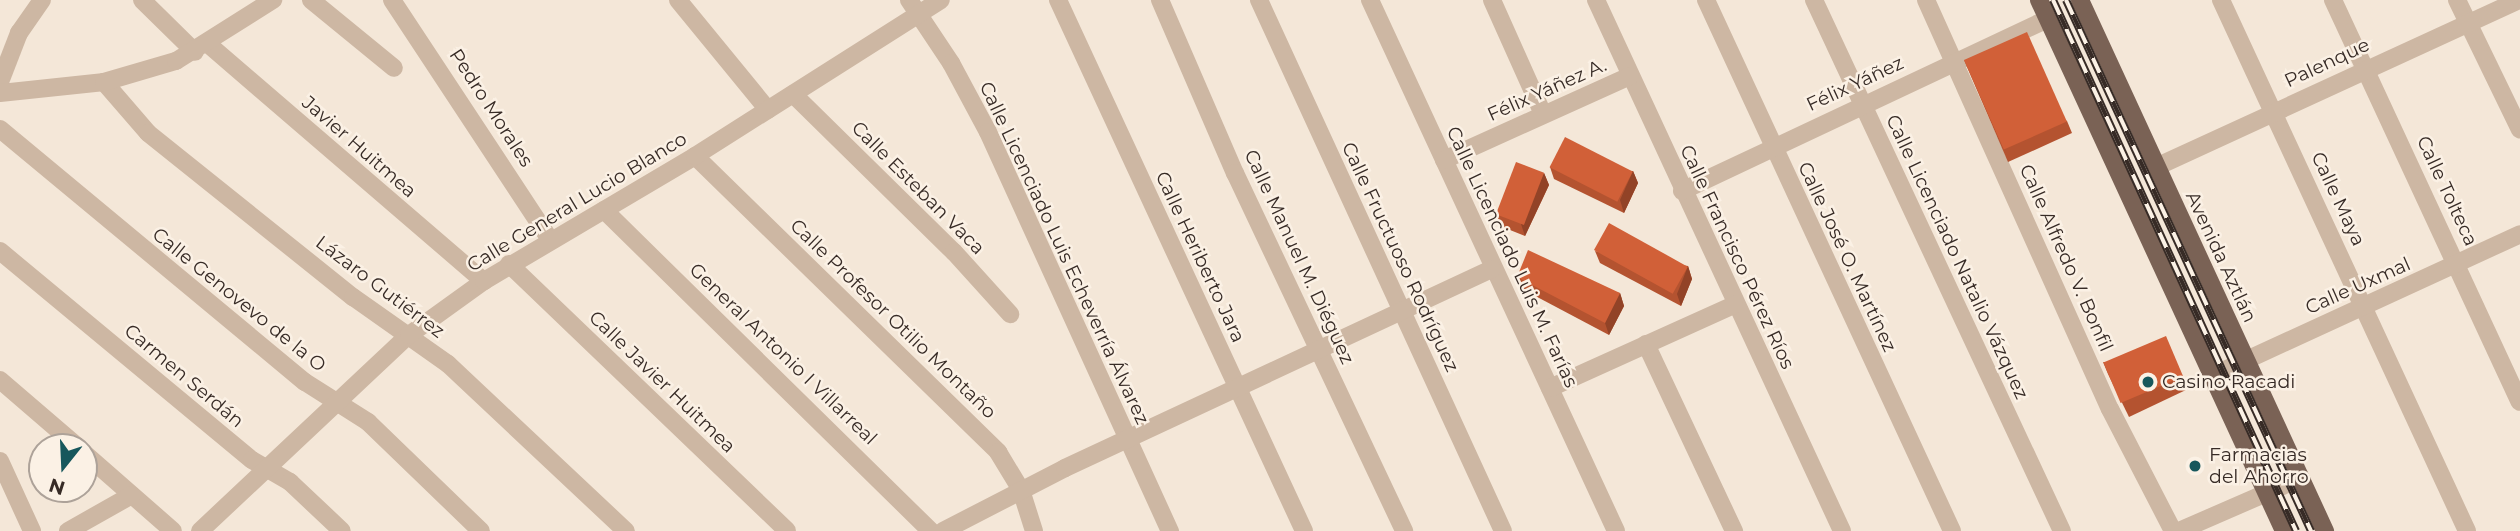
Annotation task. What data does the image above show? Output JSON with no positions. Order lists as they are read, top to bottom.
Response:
{
  "streets": {
    "main road": ["Avenida Aztlán"],
    "street": [
      "Palenque",
      "Félix Yáñez",
      "Félix Yáñez A.",
      "Pedro Morales",
      "Javier Huitmea",
      "Calle Esteban Vaca",
      "Calle Tolteca",
      "Calle Maya",
      "Calle General Lucio Blanco",
      "Calle Licenciado Luis Echeverría Álvarez",
      "Calle Heriberto Jara",
      "Calle Manuel M. Diéguez",
      "Calle Fructuoso Rodríguez",
      "Calle Licenciado Luis M. Farías",
      "Calle Francisco Pérez Ríos",
      "Calle José O. Martínez",
      "Calle Licenciado Natalio Vázquez",
      "Calle Alfredo V. Bonfil",
      "Calle Uxmal",
      "Lázaro Gutiérrez",
      "Calle Genovevo de la O",
      "Calle Profesor Otilio Montaño",
      "General Antonio I Villarreal",
      "Carmen Serdán",
      "Calle Javier Huitmea"
    ]
  },
  "crossings": [
    ["Palenque", "Calle Tolteca"],
    ["Palenque", "Calle Maya"],
    ["Palenque", "Avenida Aztlán"],
    ["Félix Yáñez", "Calle Francisco Pérez Ríos"],
    ["Félix Yáñez", "Calle José O. Martínez"],
    ["Félix Yáñez", "Calle Licenciado Natalio Vázquez"],
    ["Félix Yáñez", "Calle Alfredo V. Bonfil"],
    ["Félix Yáñez A.", "Calle Licenciado Luis M. Farías"],
    ["Félix Yáñez A.", "Calle Francisco Pérez Ríos"],
    ["Pedro Morales", "Calle General Lucio Blanco"],
    ["Javier Huitmea", "Calle General Lucio Blanco"],
    ["Calle Esteban Vaca", "Calle General Lucio Blanco"],
    ["Calle Tolteca", "Calle Uxmal"],
    ["Calle Maya", "Calle Uxmal"],
    ["Calle General Lucio Blanco", "Calle Licenciado Luis Echeverría Álvarez"],
    ["Calle General Lucio Blanco", "Lázaro Gutiérrez"],
    ["Calle General Lucio Blanco", "Calle Genovevo de la O"],
    ["Calle General Lucio Blanco", "Calle Profesor Otilio Montaño"],
    ["Calle General Lucio Blanco", "General Antonio I Villarreal"],
    ["Calle General Lucio Blanco", "Carmen Serdán"],
    ["Calle General Lucio Blanco", "Calle Javier Huitmea"],
    ["Avenida Aztlán", "Calle Uxmal"]
  ],
  "places": ["Casino Racadi", "Farmacias del Ahorro"],
  "north": "bottom"
}
